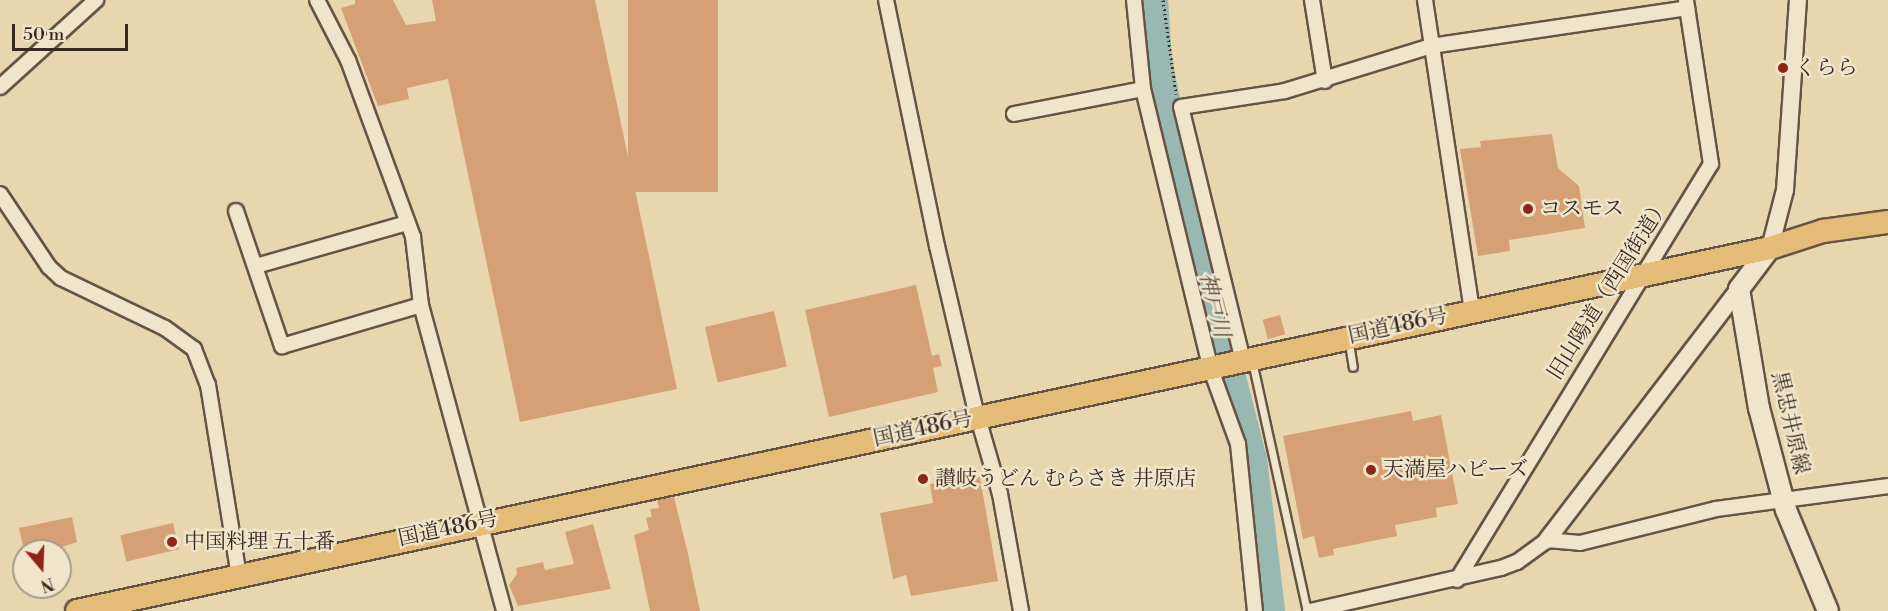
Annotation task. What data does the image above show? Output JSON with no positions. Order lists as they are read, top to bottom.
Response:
{
  "streets": {
    "highway": ["国道486号"],
    "main road": ["黒忠井原線"],
    "street": ["旧山陽道（西国街道）"]
  },
  "crossings": [
    ["旧山陽道（西国街道）", "国道486号"]
  ],
  "water": ["神戸川"],
  "places": [
    "くらら",
    "コスモス",
    "天満屋ハピーズ",
    "讃岐うどん むらさき 井原店",
    "中国料理 五十番"
  ],
  "scale_bar": "50 m",
  "north": "bottom"
}
